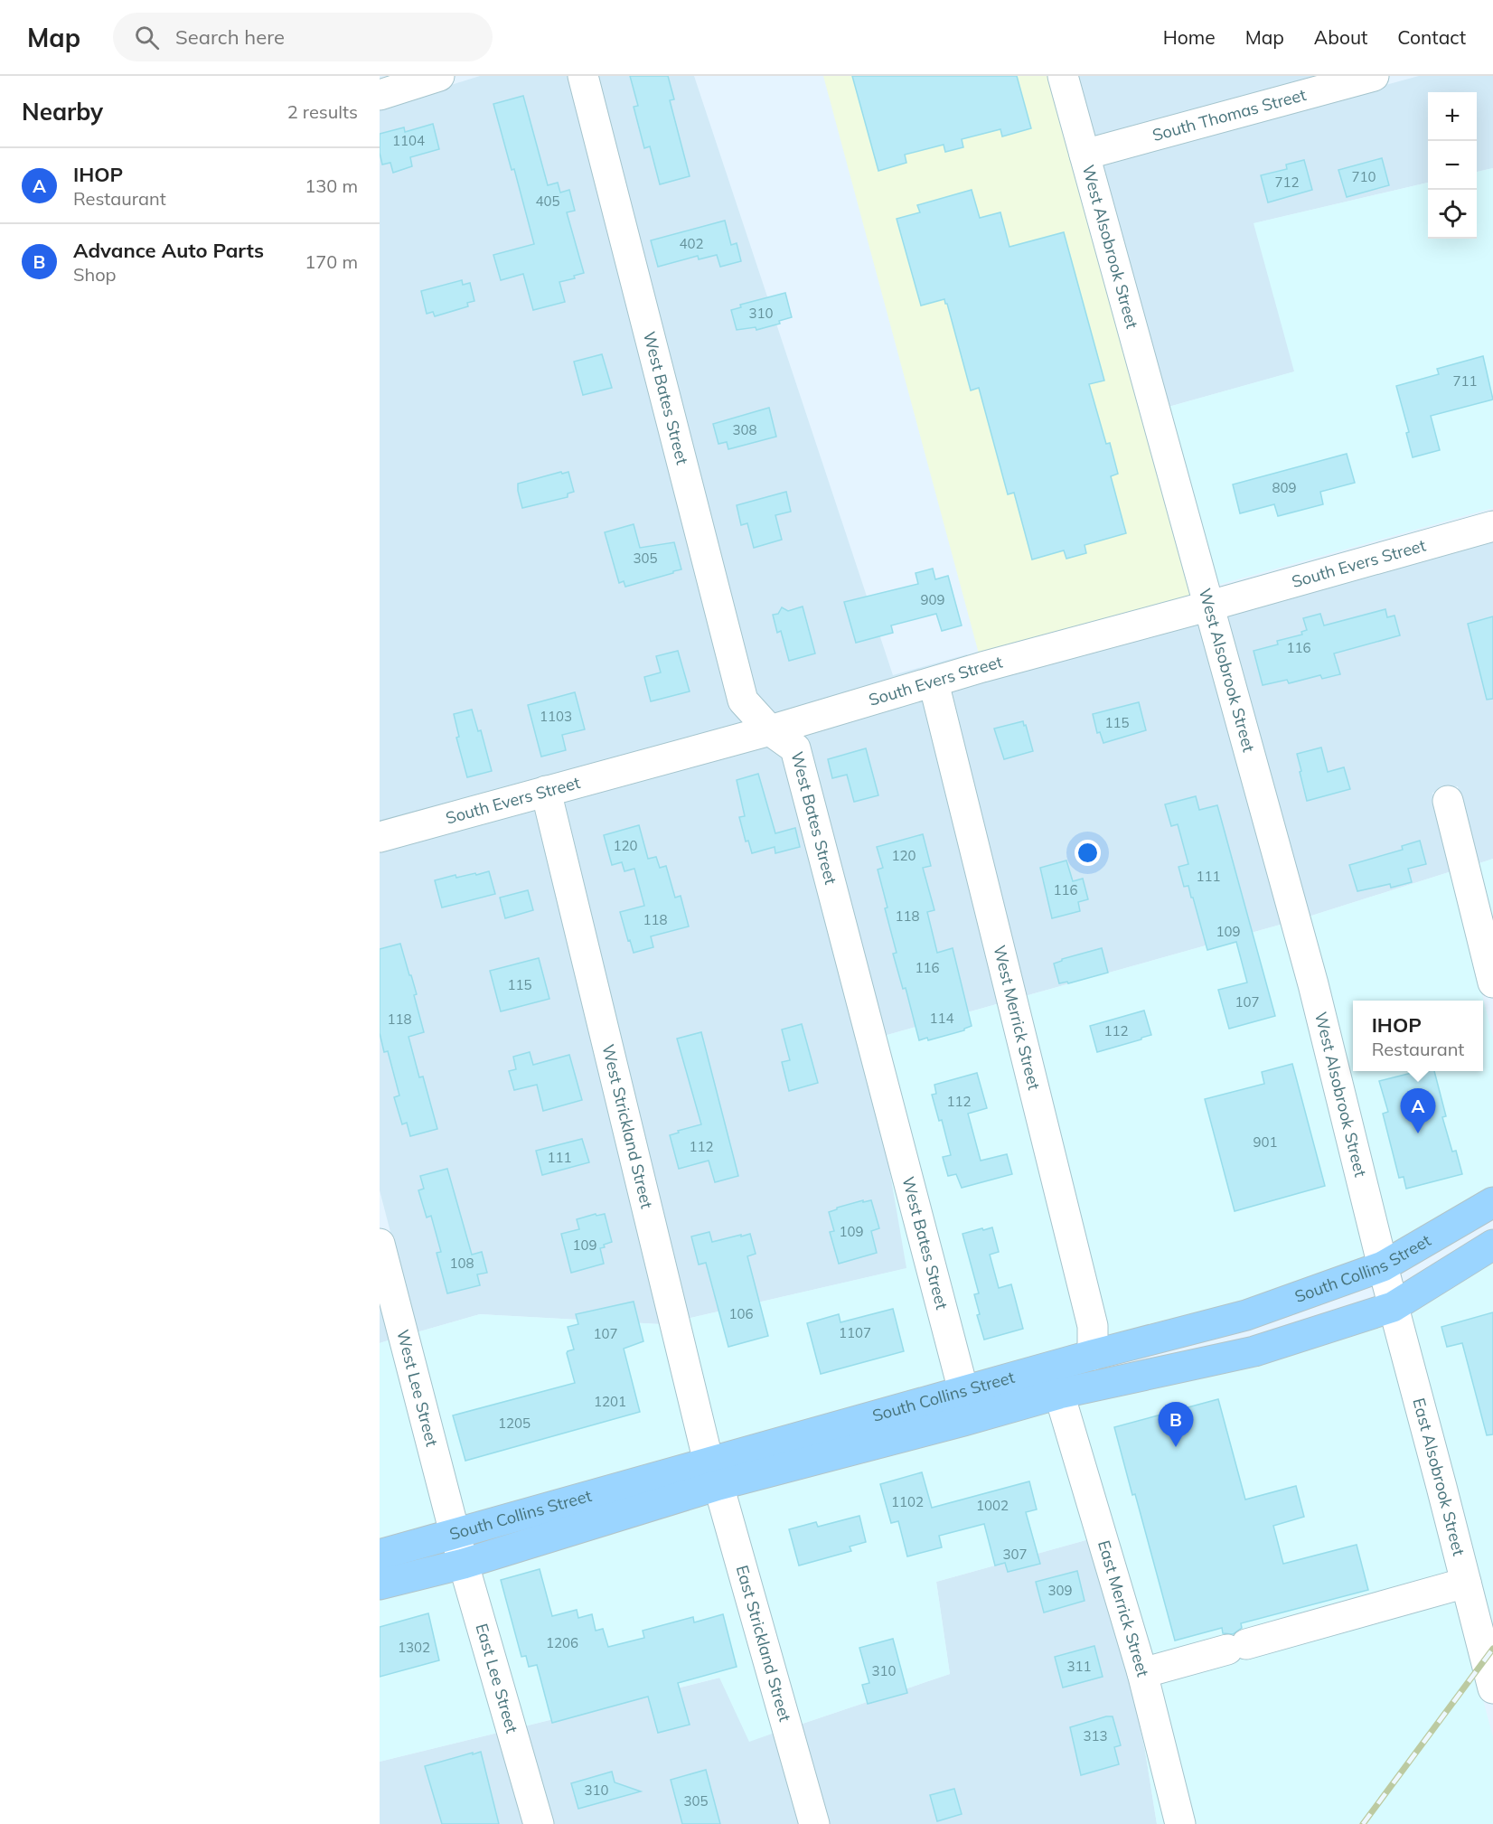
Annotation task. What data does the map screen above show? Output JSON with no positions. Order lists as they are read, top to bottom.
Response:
{
  "streets": {
    "main road": ["South Collins Street"],
    "street": [
      "South Thomas Street",
      "West Alsobrook Street",
      "West Bates Street",
      "South Evers Street",
      "West Merrick Street",
      "West Strickland Street",
      "West Lee Street",
      "East Alsobrook Street",
      "East Merrick Street",
      "East Strickland Street",
      "East Lee Street"
    ]
  },
  "crossings": [
    ["South Thomas Street", "West Alsobrook Street"],
    ["West Alsobrook Street", "South Evers Street"],
    ["West Alsobrook Street", "South Collins Street"],
    ["West Alsobrook Street", "East Alsobrook Street"],
    ["West Bates Street", "South Evers Street"],
    ["West Bates Street", "South Collins Street"],
    ["South Evers Street", "West Merrick Street"],
    ["South Evers Street", "West Strickland Street"],
    ["West Merrick Street", "South Collins Street"],
    ["West Strickland Street", "South Collins Street"],
    ["West Strickland Street", "East Strickland Street"],
    ["South Collins Street", "West Lee Street"],
    ["South Collins Street", "East Alsobrook Street"],
    ["South Collins Street", "East Merrick Street"],
    ["South Collins Street", "East Strickland Street"],
    ["South Collins Street", "East Lee Street"],
    ["West Lee Street", "East Lee Street"]
  ],
  "house_numbers": [
    "1104",
    "710",
    "712",
    "405",
    "402",
    "310",
    "711",
    "308",
    "809",
    "305",
    "909",
    "116",
    "1103",
    "115",
    "120",
    "120",
    "111",
    "116",
    "118",
    "118",
    "109",
    "116",
    "115",
    "107",
    "114",
    "118",
    "112",
    "112",
    "901",
    "112",
    "111",
    "109",
    "109",
    "108",
    "106",
    "1107",
    "107",
    "1201",
    "1205",
    "1102",
    "1002",
    "307",
    "309",
    "1206",
    "1302",
    "311",
    "310",
    "313",
    "310",
    "305"
  ],
  "page": {
    "header": "Map",
    "search": "Search here",
    "nav": [
      "Home",
      "Map",
      "About",
      "Contact"
    ],
    "heading": ["Nearby", "2 results"],
    "map_buttons": ["+", "−"],
    "list": [
      {
        "mark": "A",
        "name": "IHOP",
        "note": "Restaurant",
        "value": "130 m"
      },
      {
        "mark": "B",
        "name": "Advance Auto Parts",
        "note": "Shop",
        "value": "170 m"
      }
    ],
    "popup": ["IHOP", "Restaurant"],
    "pins": ["A", "B"]
  }
}
